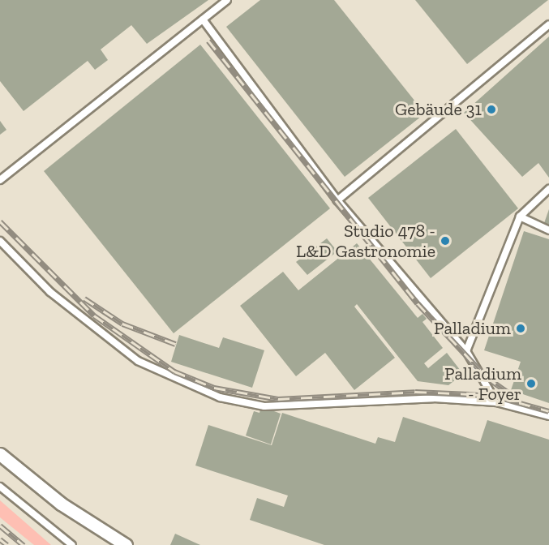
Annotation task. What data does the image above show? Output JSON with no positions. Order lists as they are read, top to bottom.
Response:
{
  "places": [
    "Gebäude 31",
    "Studio 478 - L&D Gastronomie",
    "Palladium",
    "Palladium - Foyer"
  ]
}
